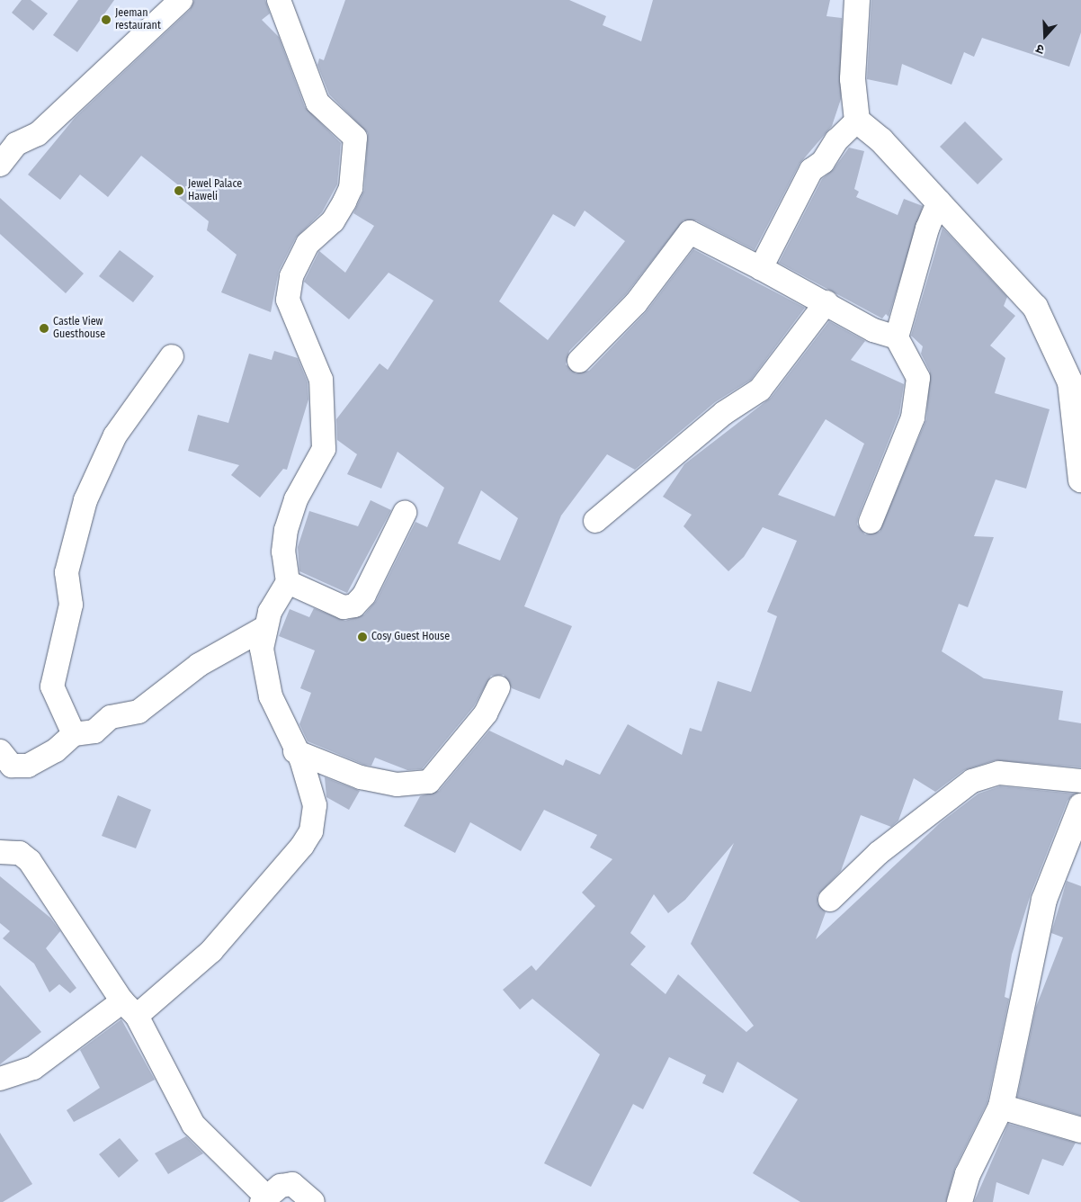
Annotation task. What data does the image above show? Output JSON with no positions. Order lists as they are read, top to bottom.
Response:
{
  "places": [
    "Jeeman restaurant",
    "Jewel Palace Haweli",
    "Castle View Guesthouse",
    "Cosy Guest House"
  ],
  "north": "bottom"
}
